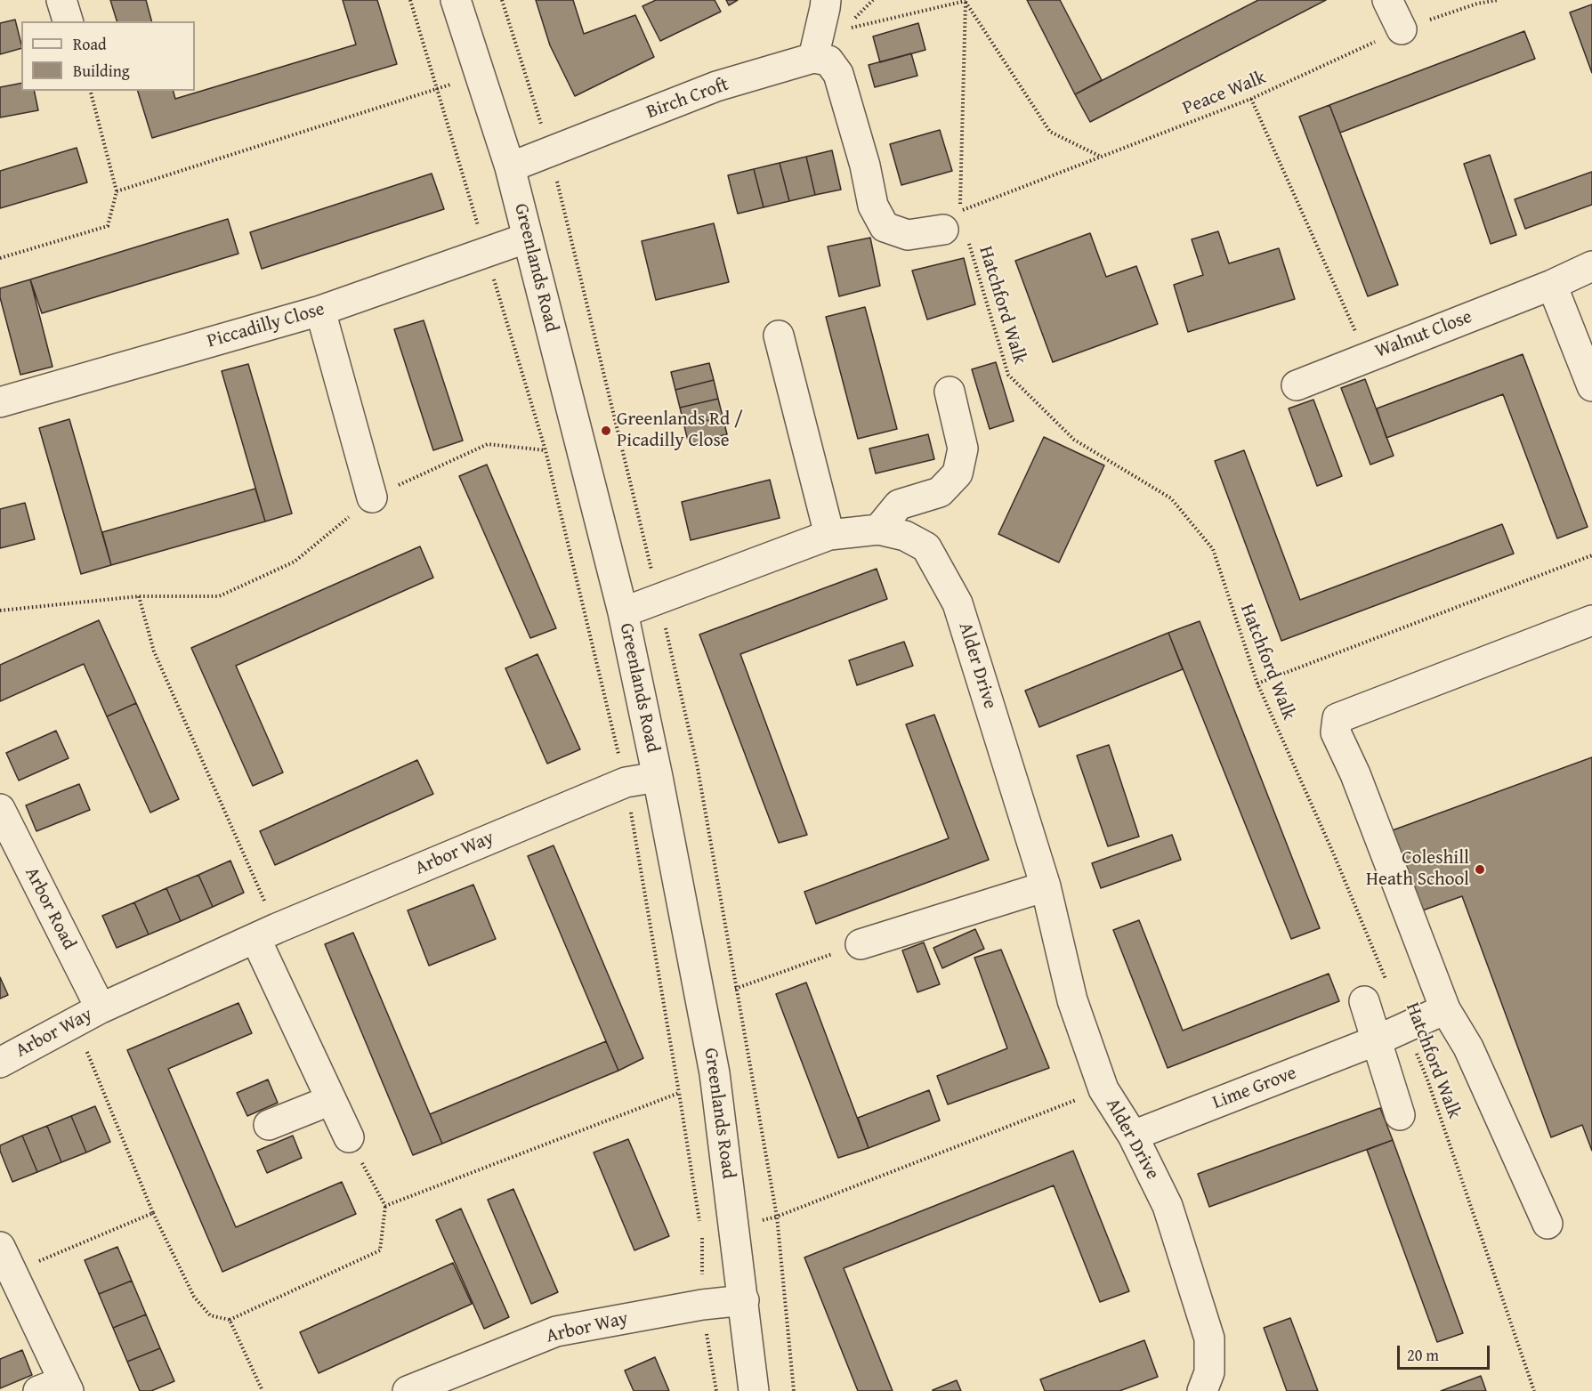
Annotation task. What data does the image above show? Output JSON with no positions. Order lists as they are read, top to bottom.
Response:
{
  "streets": {
    "street": [
      "Birch Croft",
      "Greenlands Road",
      "Piccadilly Close",
      "Walnut Close",
      "Alder Drive",
      "Arbor Way",
      "Arbor Road",
      "Lime Grove"
    ],
    "path": ["Peace Walk", "Hatchford Walk"]
  },
  "crossings": [
    ["Peace Walk", "Hatchford Walk"],
    ["Birch Croft", "Greenlands Road"],
    ["Greenlands Road", "Piccadilly Close"],
    ["Greenlands Road", "Alder Drive"],
    ["Greenlands Road", "Arbor Way"],
    ["Hatchford Walk", "Lime Grove"],
    ["Alder Drive", "Lime Grove"],
    ["Arbor Way", "Arbor Road"]
  ],
  "places": ["Greenlands Rd / Picadilly Close", "Coleshill Heath School"],
  "legend": ["Road", "Building"],
  "scale_bar": "20 m"
}
